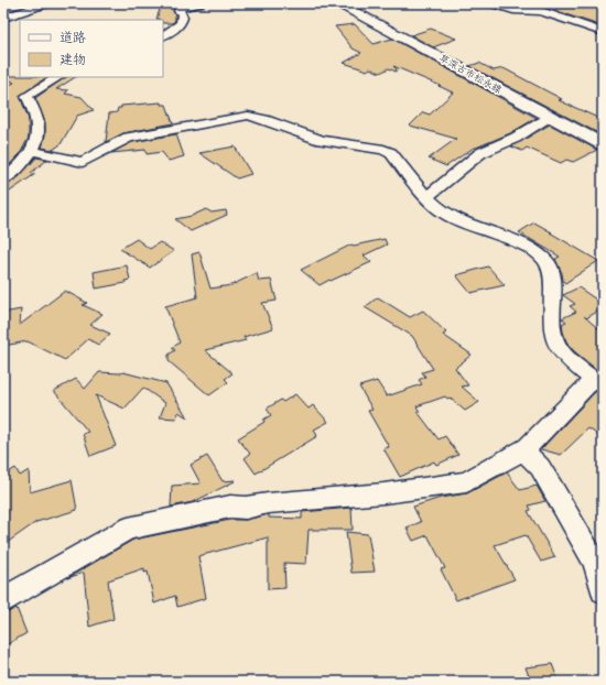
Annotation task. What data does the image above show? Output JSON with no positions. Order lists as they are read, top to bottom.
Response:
{
  "streets": {
    "main road": ["草深古市松永線"]
  },
  "legend": ["道路", "建物"]
}
